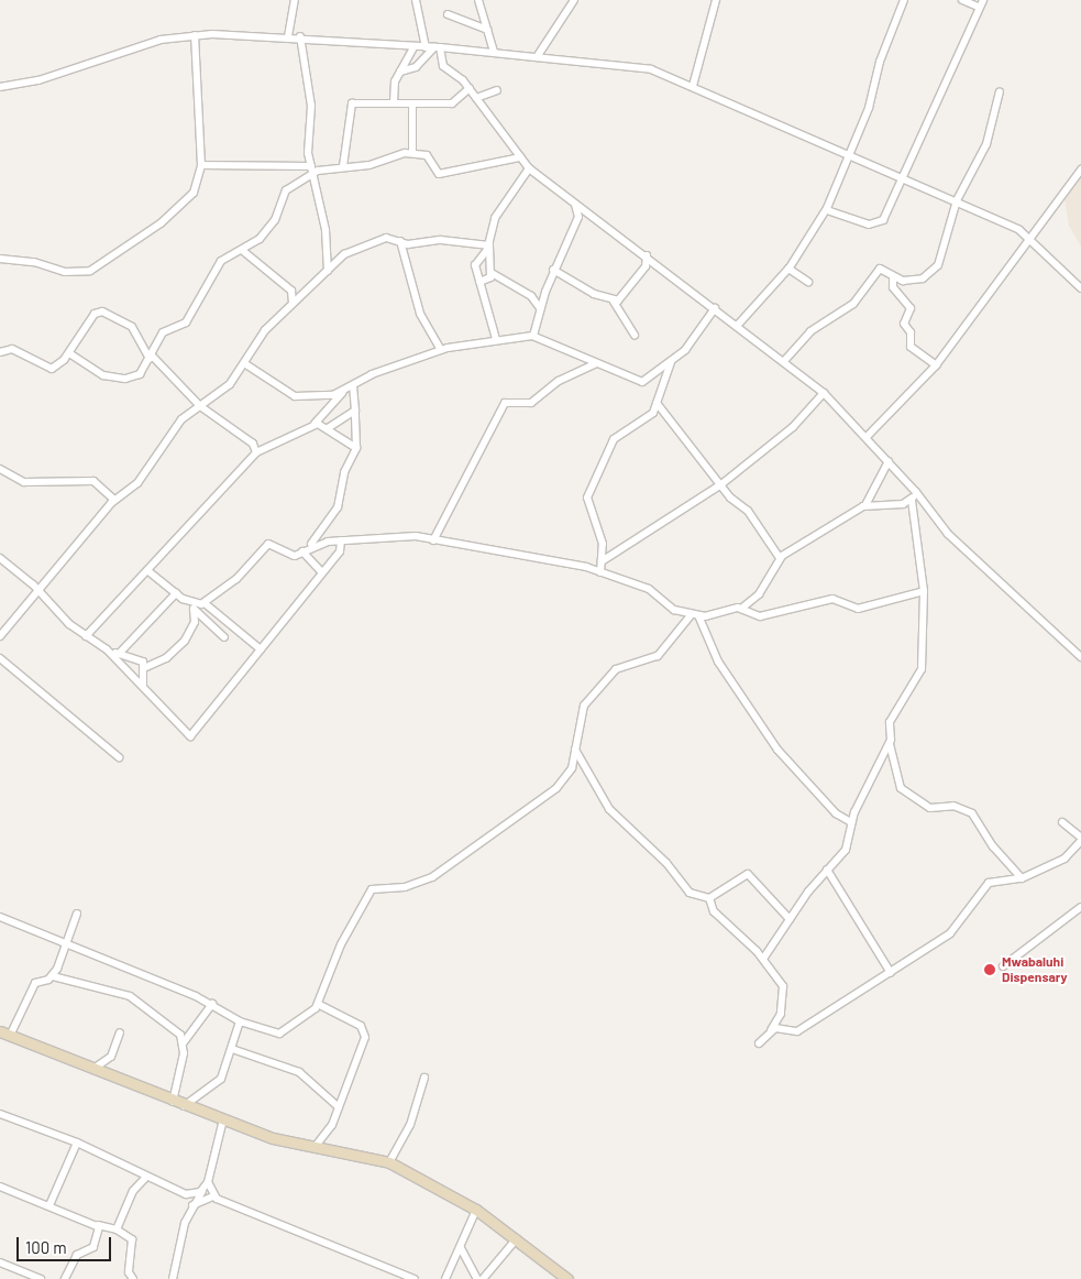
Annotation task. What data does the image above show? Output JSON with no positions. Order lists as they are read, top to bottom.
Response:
{
  "places": ["Mwabaluhi Dispensary"],
  "scale_bar": "100 m"
}
